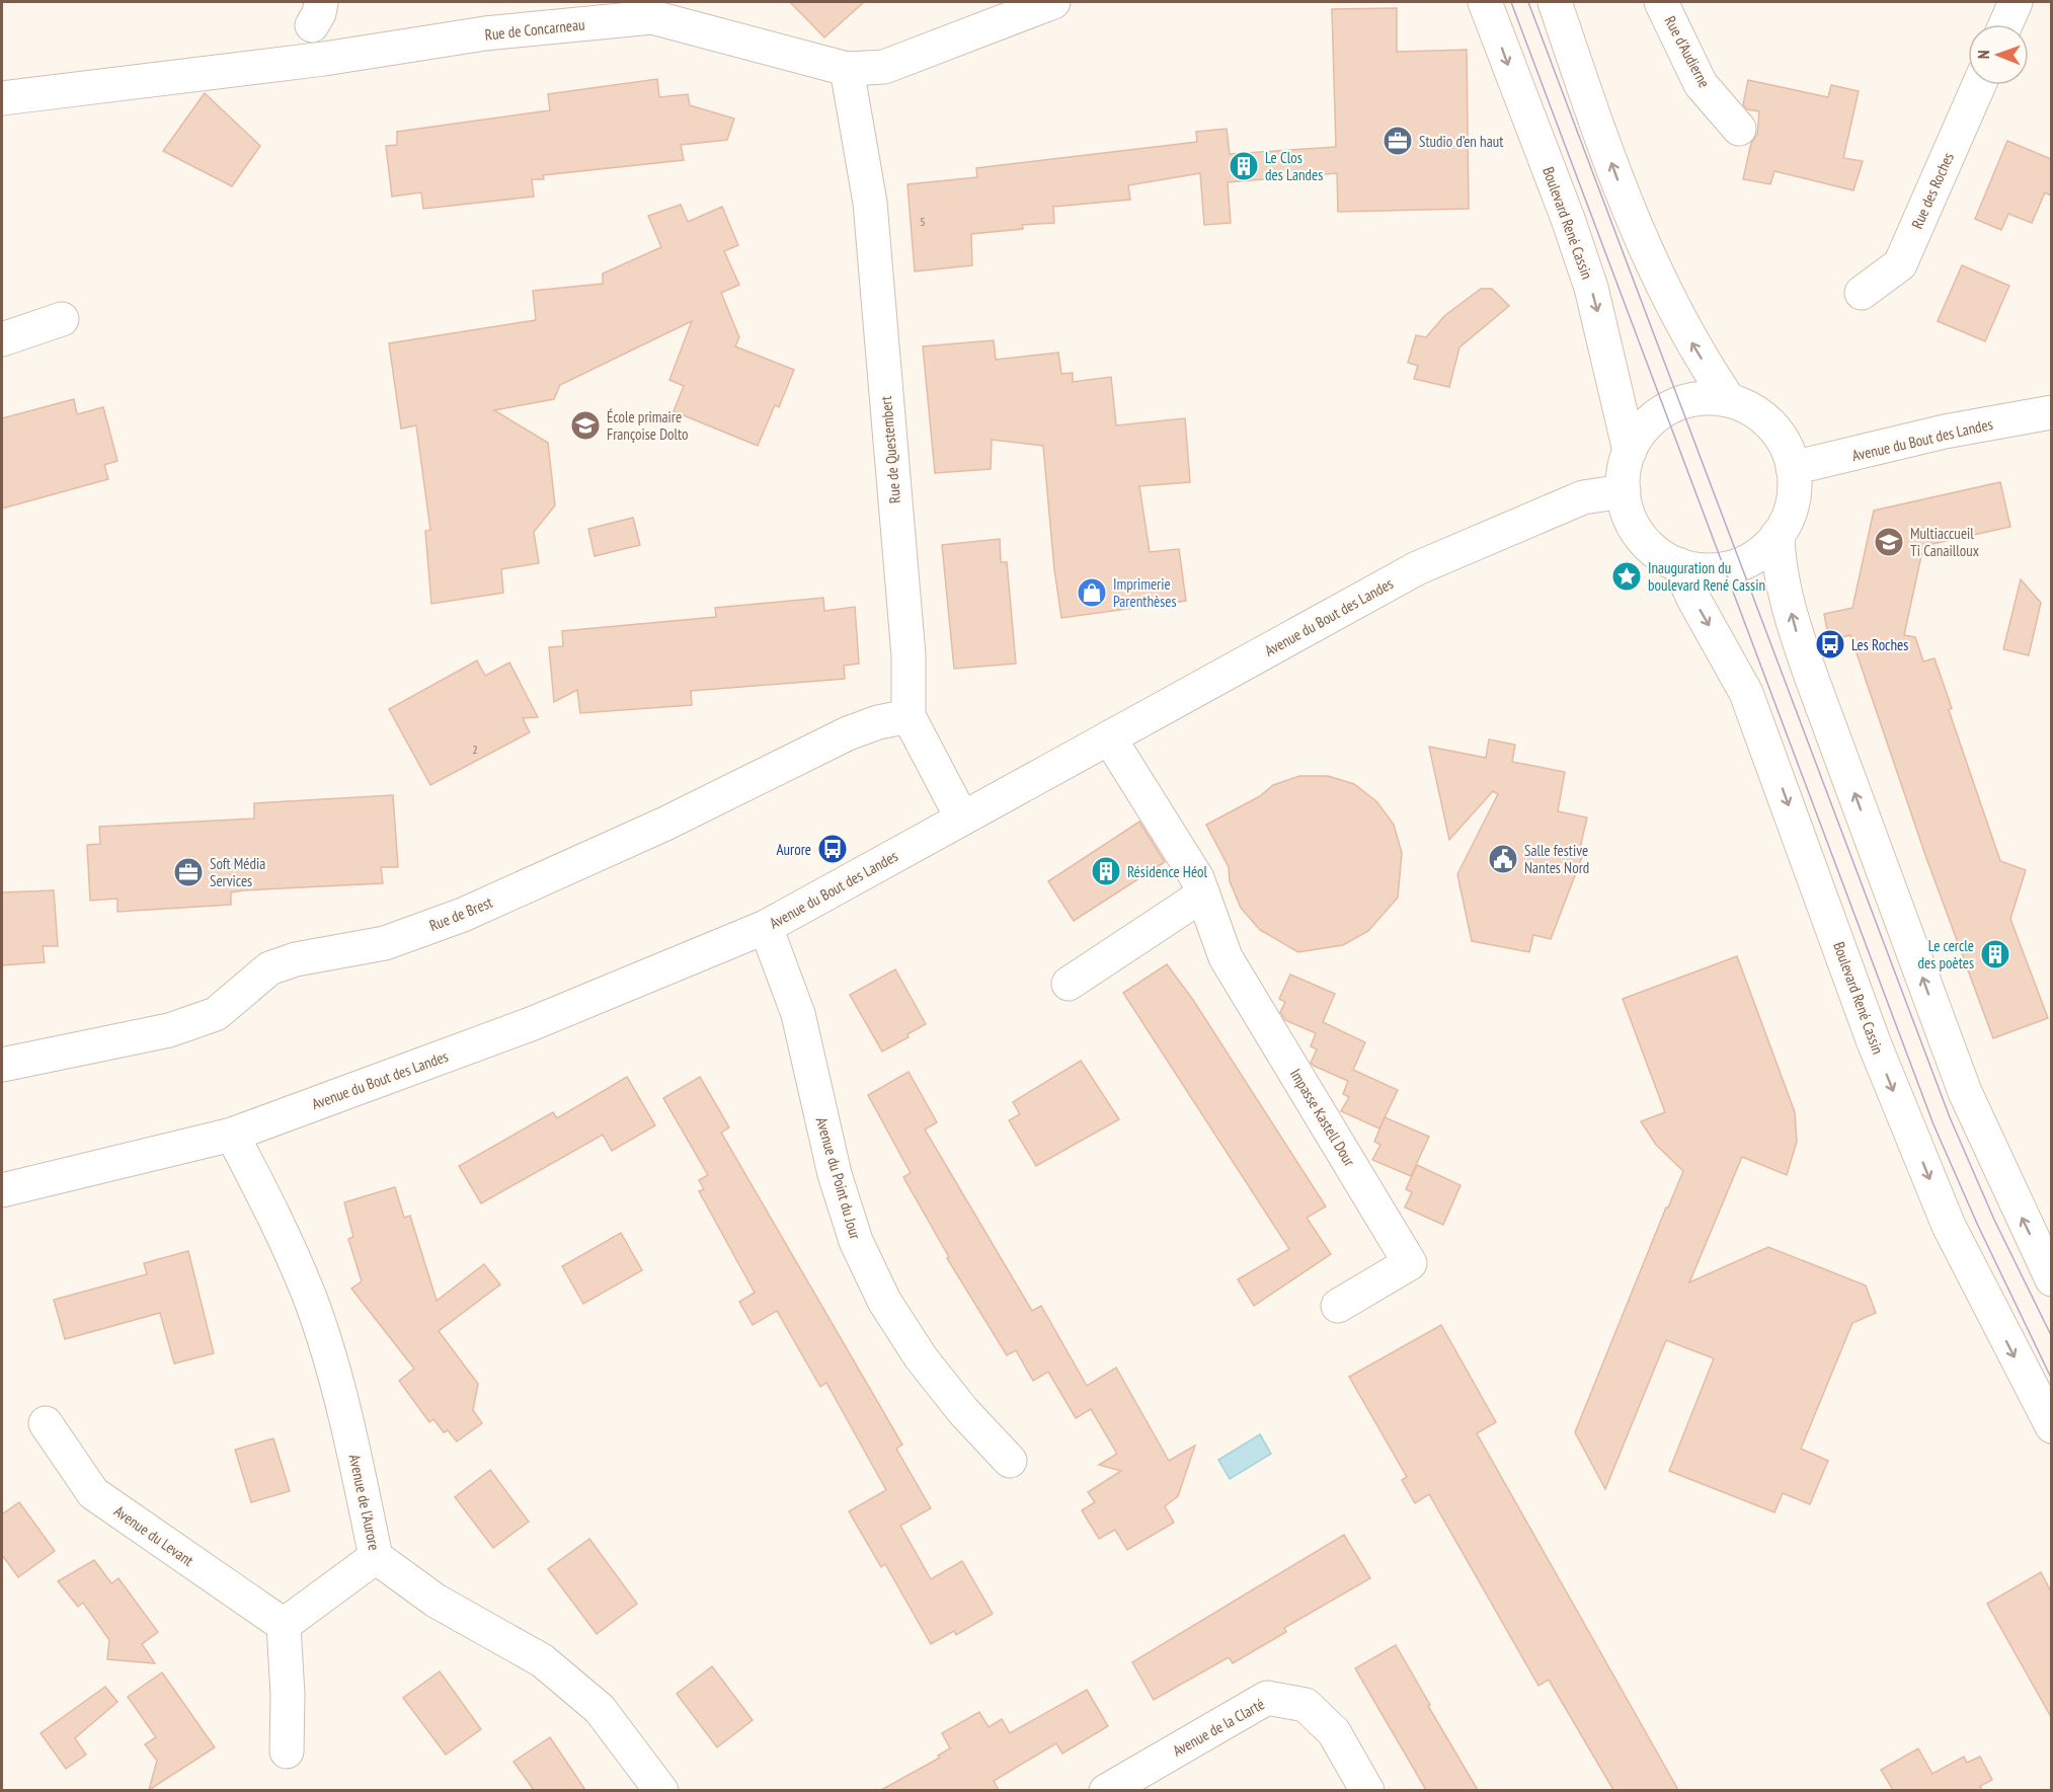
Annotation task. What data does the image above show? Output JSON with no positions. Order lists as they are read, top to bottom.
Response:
{
  "streets": {
    "street": [
      "Rue de Concarneau",
      "Rue d'Audierne",
      "Rue des Roches",
      "Boulevard René Cassin",
      "Avenue du Bout des Landes",
      "Rue de Questembert",
      "Rue de Brest",
      "Impasse Kastell Dour",
      "Avenue du Point du Jour",
      "Avenue de l'Aurore",
      "Avenue du Levant",
      "Avenue de la Clarté"
    ]
  },
  "crossings": [
    ["Rue de Concarneau", "Rue de Questembert"],
    ["Boulevard René Cassin", "Avenue du Bout des Landes"],
    ["Avenue du Bout des Landes", "Rue de Questembert"],
    ["Avenue du Bout des Landes", "Impasse Kastell Dour"],
    ["Avenue du Bout des Landes", "Avenue du Point du Jour"],
    ["Avenue du Bout des Landes", "Avenue de l'Aurore"],
    ["Rue de Questembert", "Rue de Brest"]
  ],
  "places": {
    "office": ["Studio d’en haut", "Soft Média Services"],
    "building": ["Le Clos des Landes", "Résidence Héol", "Le cercle des poètes"],
    "school or university": ["École primaire Françoise Dolto", "Multiaccueil Ti Canailloux"],
    "place": ["Inauguration du boulevard René Cassin"],
    "shop": ["Imprimerie Parenthèses"],
    "bus stop": ["Les Roches", "Aurore"],
    "public building": ["Salle festive Nantes Nord"]
  },
  "house_numbers": ["5", "2"],
  "north": "left"
}
